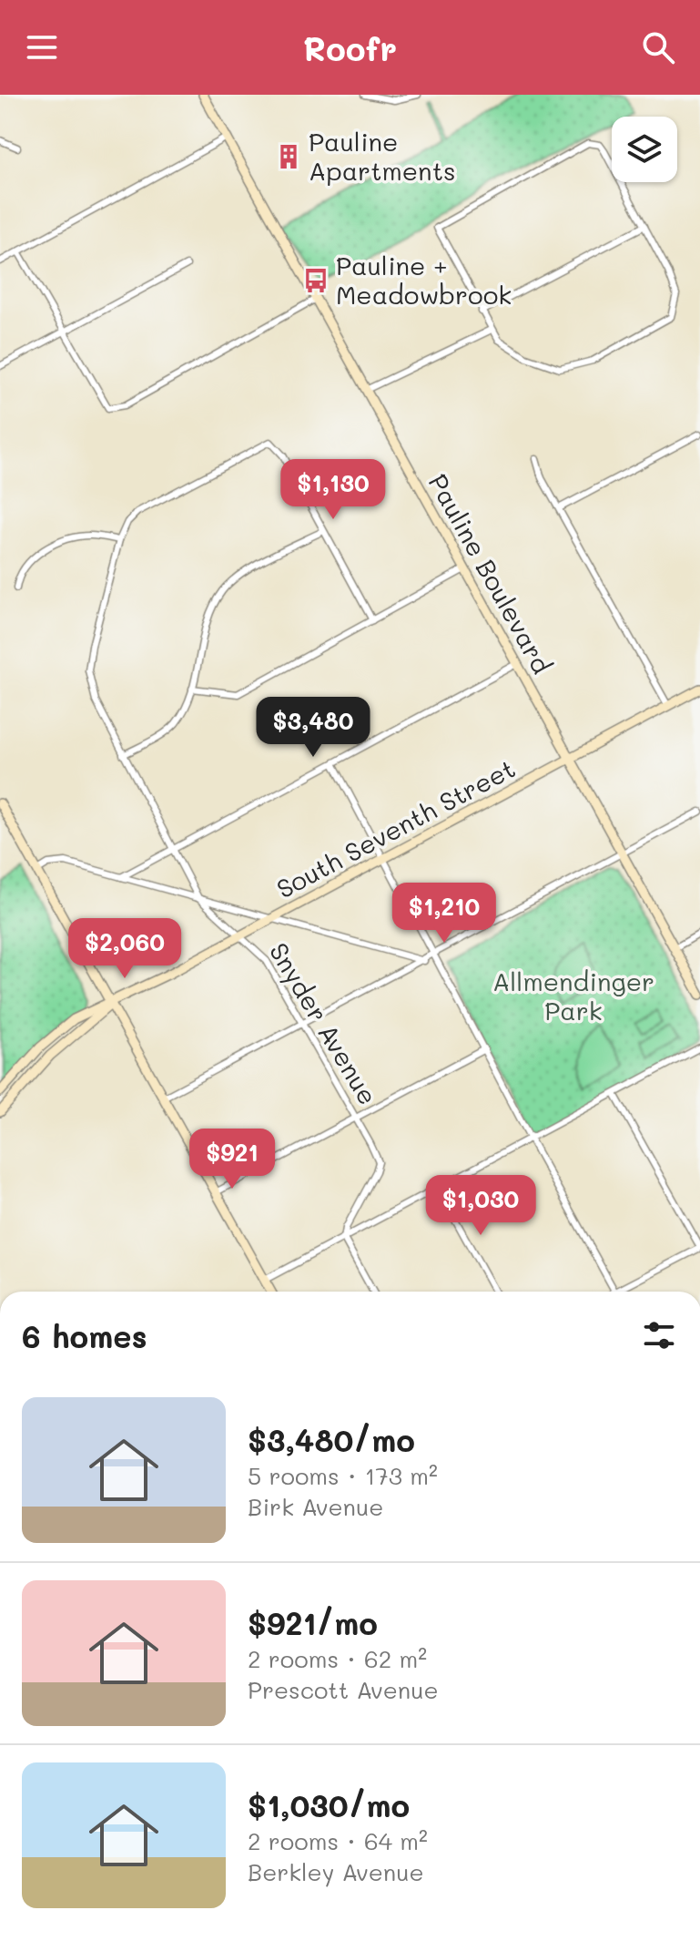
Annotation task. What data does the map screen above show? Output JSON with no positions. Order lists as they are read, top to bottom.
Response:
{
  "streets": {
    "street": ["Pauline Boulevard", "South Seventh Street", "Snyder Avenue"]
  },
  "crossings": [
    ["Pauline Boulevard", "South Seventh Street"],
    ["South Seventh Street", "Snyder Avenue"]
  ],
  "parks": ["Allmendinger Park"],
  "places": {
    "building": ["Pauline Apartments"],
    "bus stop": ["Pauline + Meadowbrook"]
  },
  "page": {
    "header": "Roofr",
    "price": [
      "$1,130",
      "$3,480",
      "$1,210",
      "$2,060",
      "$921",
      "$1,030"
    ],
    "heading": "6 homes",
    "list": [
      {
        "name": "$3,480/mo",
        "note": "5 rooms · 173 m² · Birk Avenue"
      },
      {
        "name": "$921/mo",
        "note": "2 rooms · 62 m² · Prescott Avenue"
      },
      {
        "name": "$1,030/mo",
        "note": "2 rooms · 64 m² · Berkley Avenue"
      }
    ]
  }
}
